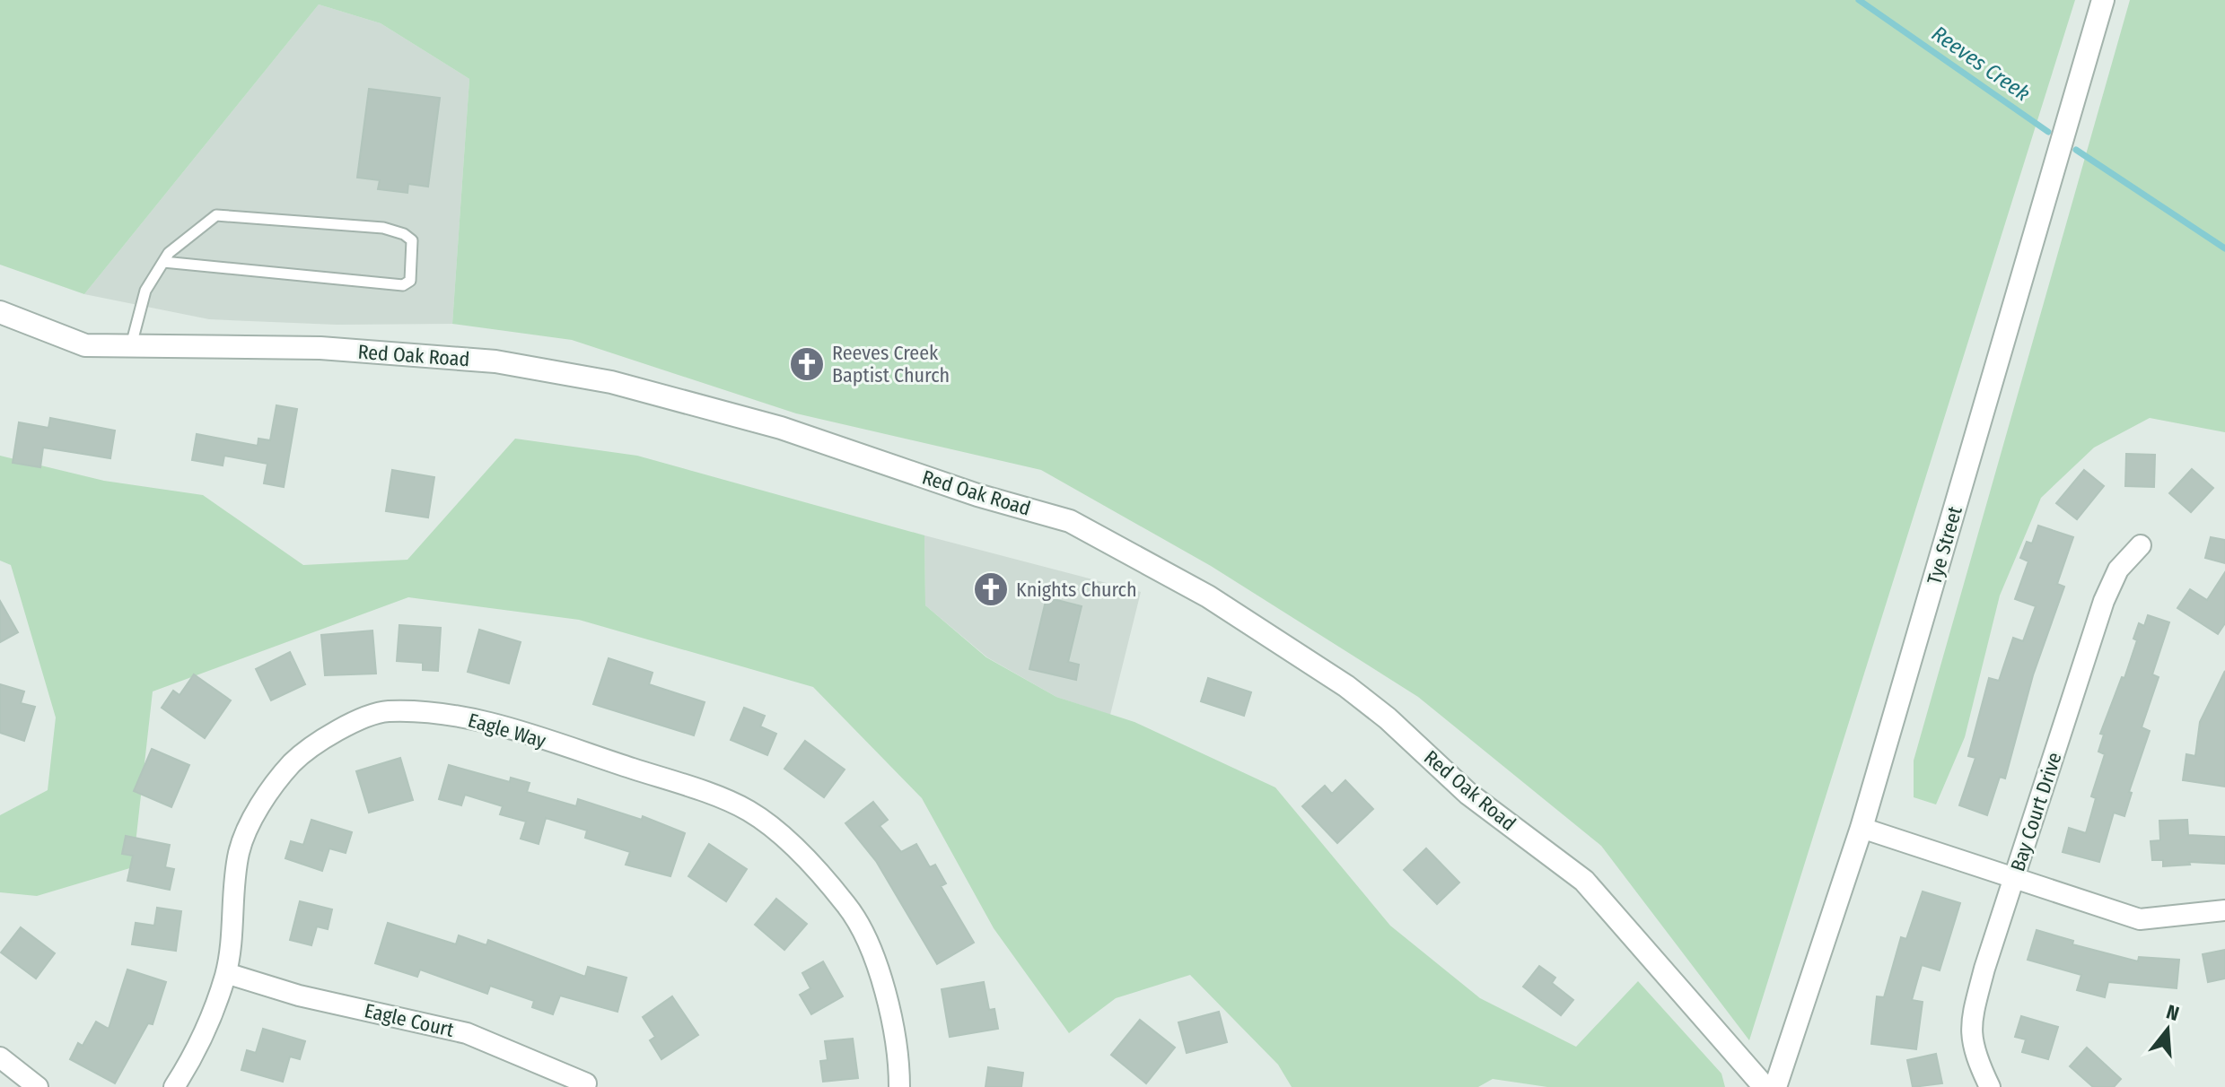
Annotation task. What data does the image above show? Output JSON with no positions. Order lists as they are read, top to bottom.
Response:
{
  "streets": {
    "street": [
      "Red Oak Road",
      "Tye Street",
      "Eagle Way",
      "Bay Court Drive",
      "Eagle Court"
    ]
  },
  "crossings": [
    ["Eagle Way", "Eagle Court"]
  ],
  "water": ["Reeves Creek"],
  "places": {
    "church": ["Reeves Creek Baptist Church", "Knights Church"]
  },
  "north": "top"
}
